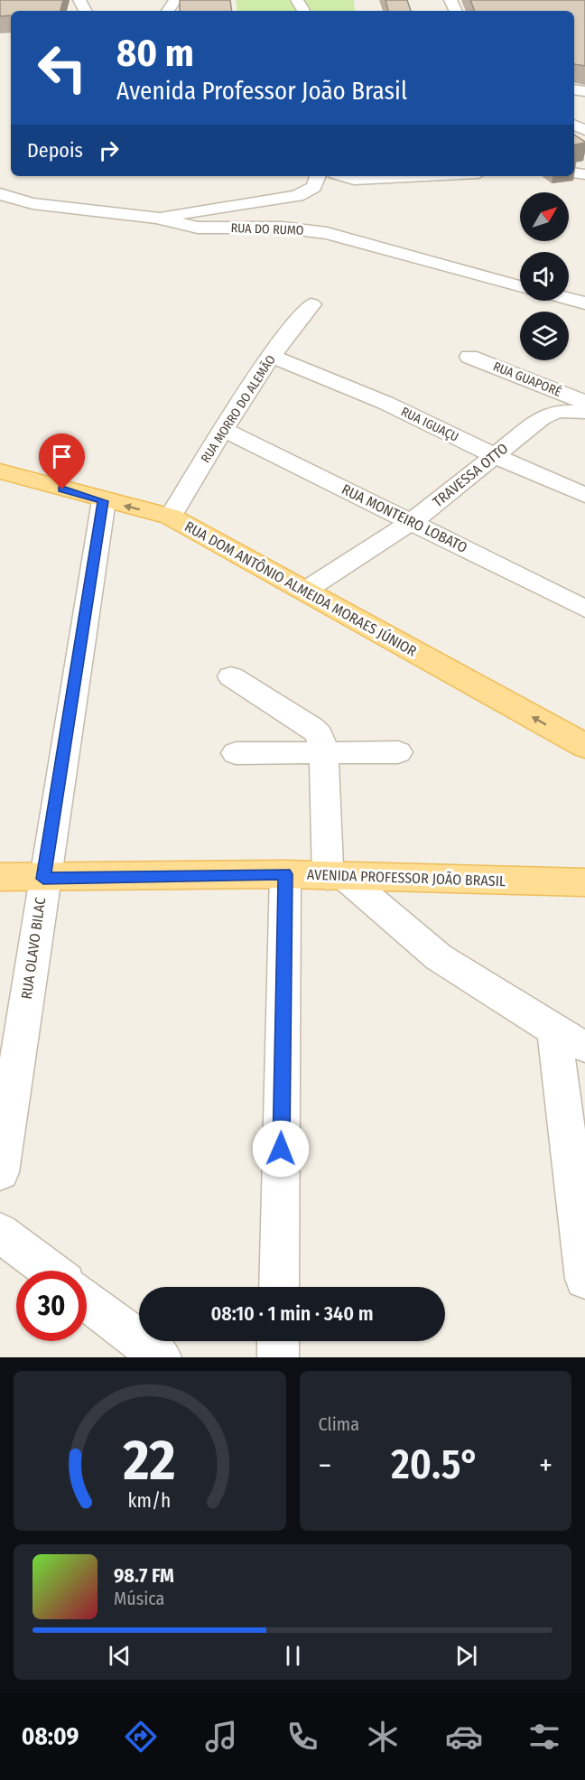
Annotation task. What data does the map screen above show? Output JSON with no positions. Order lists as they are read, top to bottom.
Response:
{
  "streets": {
    "main road": ["RUA DOM ANTÔNIO ALMEIDA MORAES JÚNIOR", "AVENIDA PROFESSOR JOÃO BRASIL"],
    "street": [
      "RUA DO RUMO",
      "RUA GUAPORÉ",
      "RUA MORRO DO ALEMÃO",
      "RUA IGUAÇU",
      "TRAVESSA OTTO",
      "RUA MONTEIRO LOBATO",
      "RUA OLAVO BILAC"
    ]
  },
  "crossings": [
    ["RUA MORRO DO ALEMÃO", "RUA IGUAÇU"],
    ["RUA MORRO DO ALEMÃO", "RUA MONTEIRO LOBATO"],
    ["RUA MORRO DO ALEMÃO", "RUA DOM ANTÔNIO ALMEIDA MORAES JÚNIOR"],
    ["RUA IGUAÇU", "TRAVESSA OTTO"],
    ["TRAVESSA OTTO", "RUA MONTEIRO LOBATO"],
    ["TRAVESSA OTTO", "RUA DOM ANTÔNIO ALMEIDA MORAES JÚNIOR"],
    ["RUA DOM ANTÔNIO ALMEIDA MORAES JÚNIOR", "RUA OLAVO BILAC"],
    ["AVENIDA PROFESSOR JOÃO BRASIL", "RUA OLAVO BILAC"]
  ],
  "one_way": ["RUA DOM ANTÔNIO ALMEIDA MORAES JÚNIOR"],
  "north": "top right",
  "page": {
    "turn": ["80 m", "Avenida Professor João Brasil"],
    "then": "Depois",
    "limit": "30",
    "trip": "08:10 · 1 min · 340 m",
    "tile": "Clima",
    "heat": ["−", "20.5°", "+"],
    "song": ["98.7 FM", "Música"],
    "tabs": "08:09",
    "gauge": ["22", "km/h"]
  }
}
